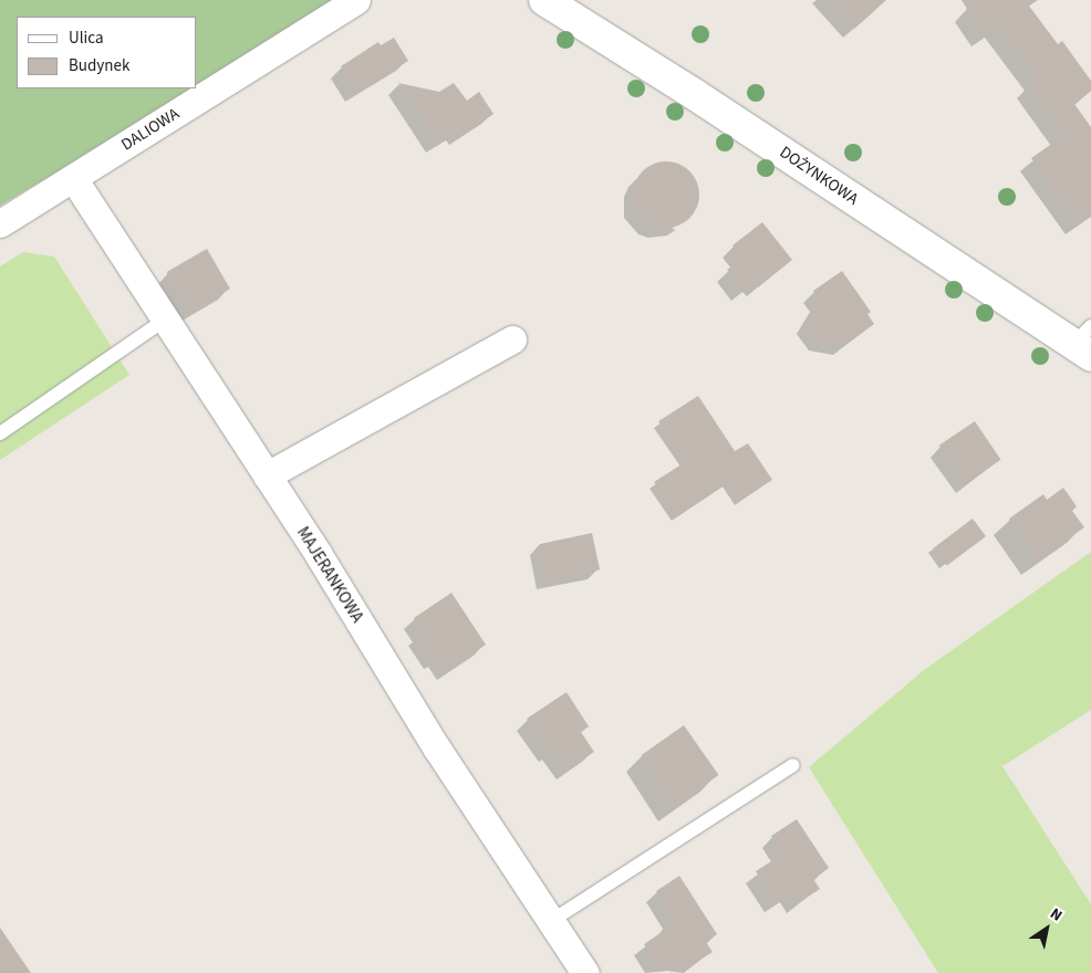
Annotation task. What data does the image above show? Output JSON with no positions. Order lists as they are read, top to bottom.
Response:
{
  "streets": {
    "street": ["DALIOWA", "DOŻYNKOWA", "MAJERANKOWA"]
  },
  "crossings": [
    ["DALIOWA", "MAJERANKOWA"]
  ],
  "legend": ["Ulica", "Budynek"],
  "north": "top right"
}
